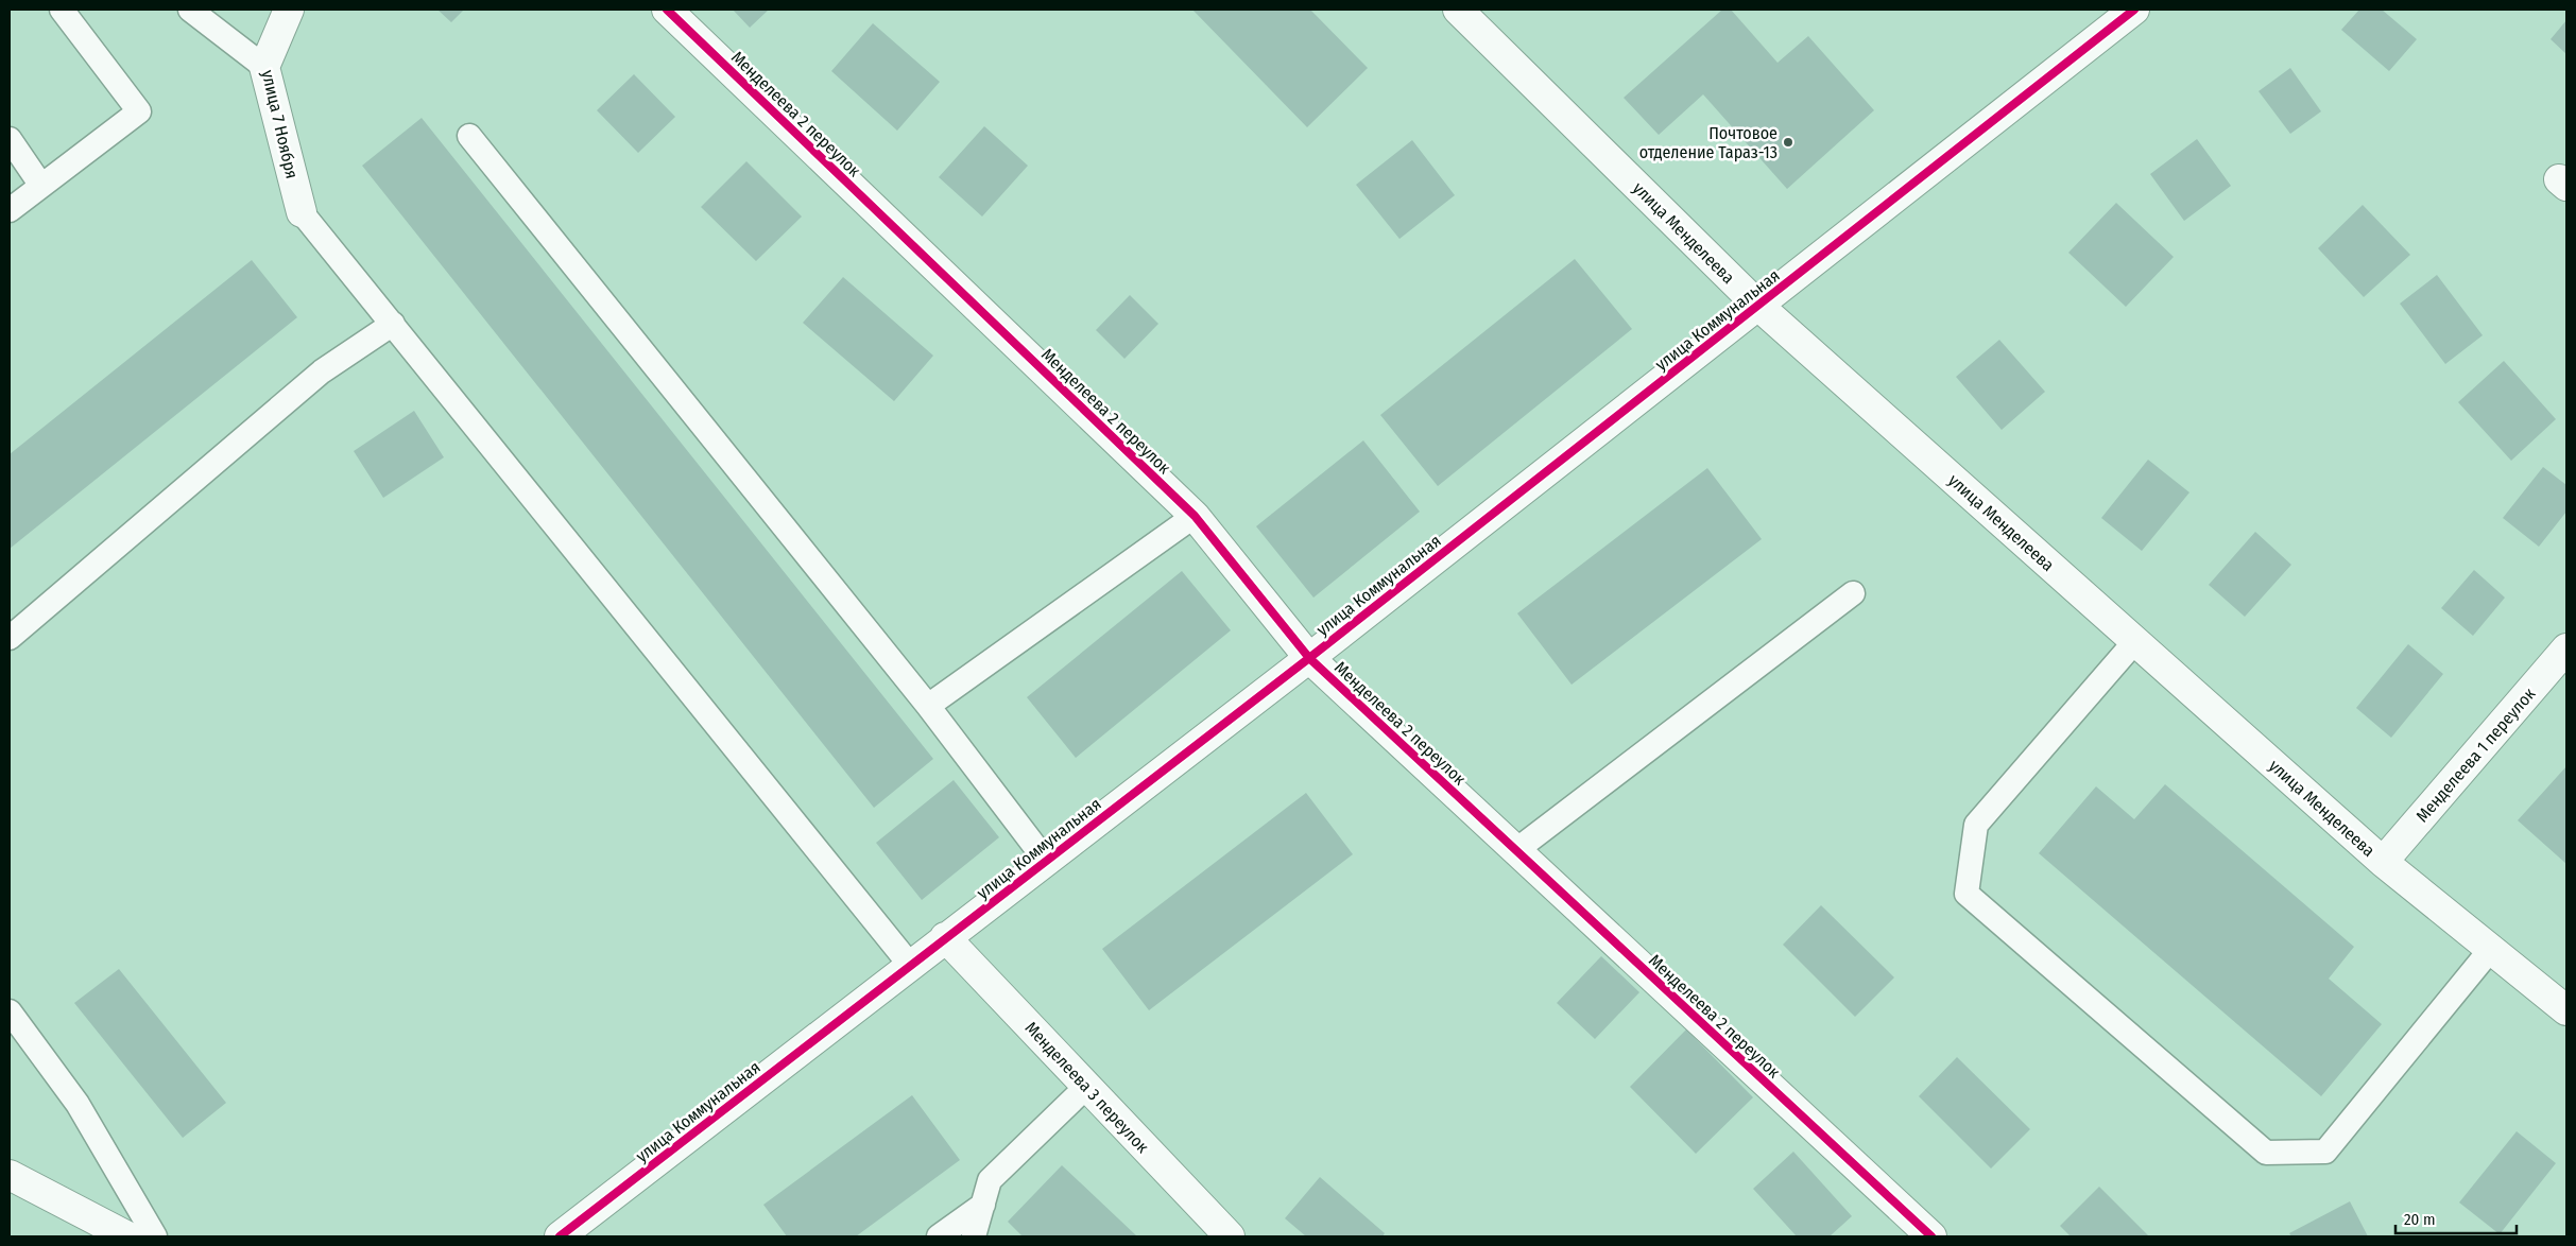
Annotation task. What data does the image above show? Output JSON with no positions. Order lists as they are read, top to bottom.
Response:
{
  "streets": {
    "street": [
      "Менделеева 2 переулок",
      "улица 7 Ноября",
      "улица Менделеева",
      "улица Коммунальная",
      "Менделеева 1 переулок",
      "Менделеева 3 переулок"
    ]
  },
  "crossings": [
    ["Менделеева 2 переулок", "улица Коммунальная"],
    ["улица Менделеева", "улица Коммунальная"],
    ["улица Менделеева", "Менделеева 1 переулок"],
    ["улица Коммунальная", "Менделеева 3 переулок"]
  ],
  "places": ["Почтовое отделение Тараз-13"],
  "scale_bar": "20 m"
}
